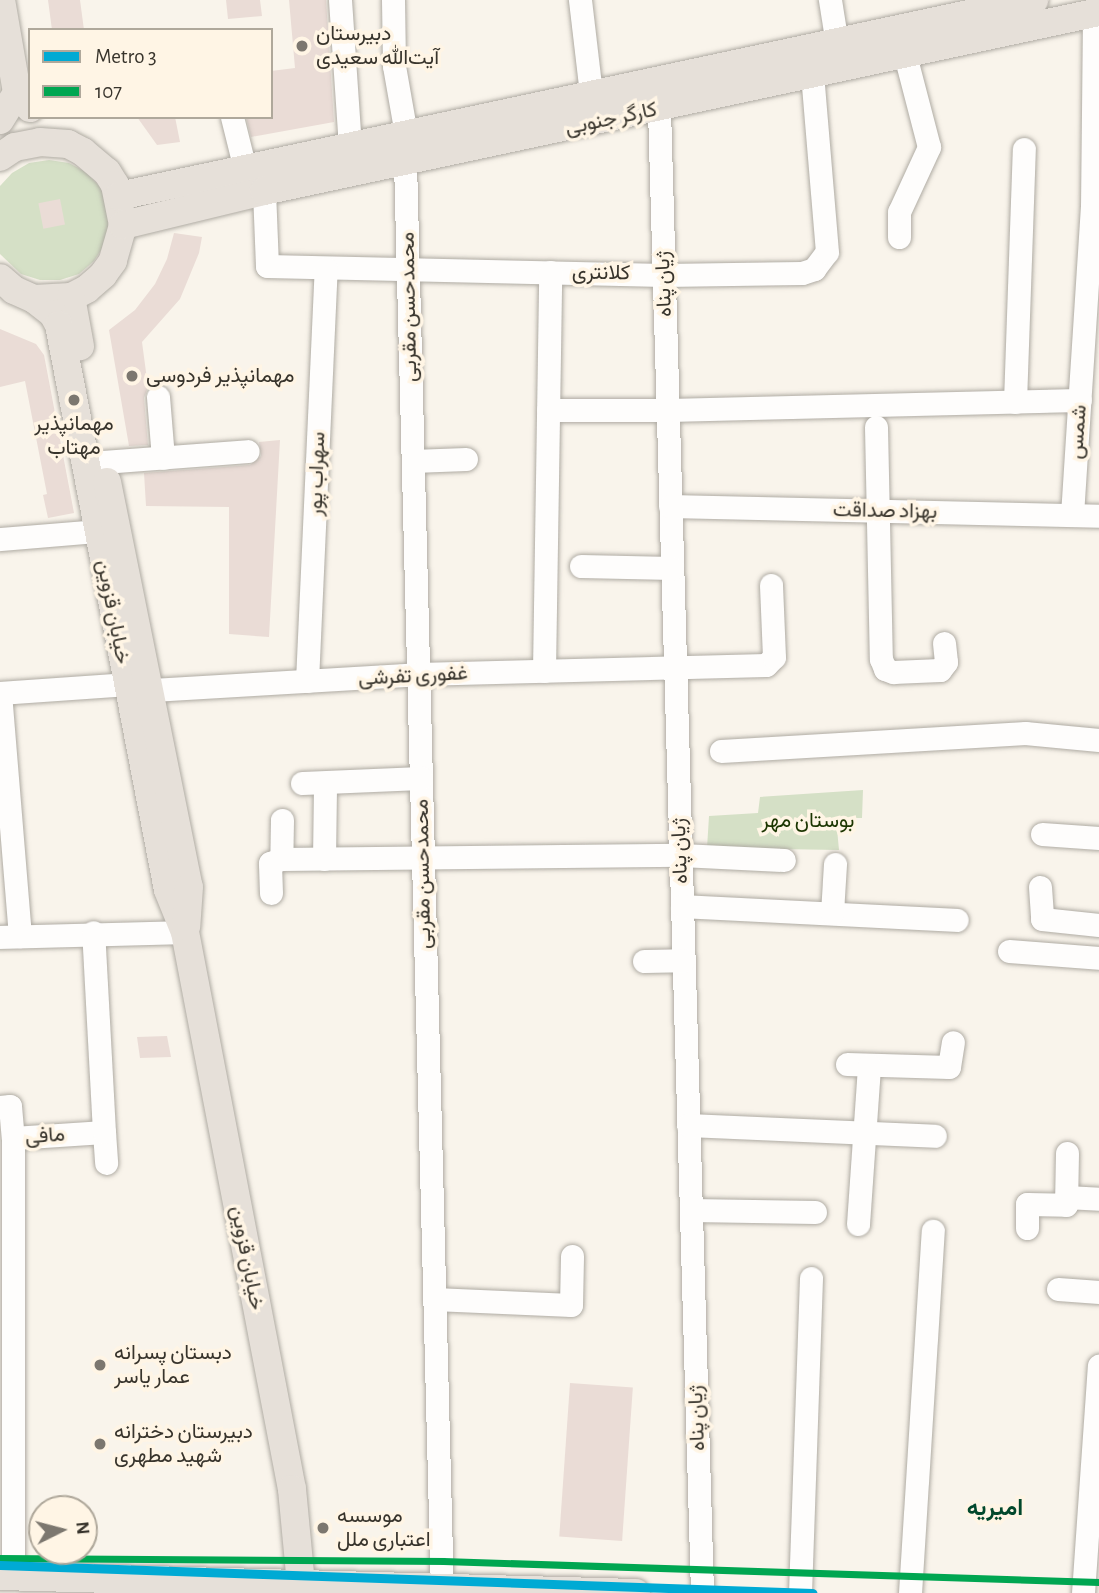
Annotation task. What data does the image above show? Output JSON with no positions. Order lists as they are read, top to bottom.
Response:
{
  "streets": {
    "main road": ["کارگر جنوبی", "خیابان قزوین"],
    "street": [
      "کلانتری",
      "ژیان پناه",
      "محمدحسن مقربی",
      "شمس",
      "سهراب پور",
      "بهزاد صداقت",
      "غفوری تفرشی",
      "مافی"
    ]
  },
  "crossings": [
    ["کارگر جنوبی", "کلانتری"],
    ["کارگر جنوبی", "ژیان پناه"],
    ["کارگر جنوبی", "محمدحسن مقربی"],
    ["کارگر جنوبی", "شمس"],
    ["کلانتری", "ژیان پناه"],
    ["کلانتری", "محمدحسن مقربی"],
    ["کلانتری", "سهراب پور"],
    ["ژیان پناه", "بهزاد صداقت"],
    ["ژیان پناه", "غفوری تفرشی"],
    ["محمدحسن مقربی", "غفوری تفرشی"],
    ["شمس", "بهزاد صداقت"],
    ["سهراب پور", "غفوری تفرشی"],
    ["خیابان قزوین", "غفوری تفرشی"]
  ],
  "districts": ["امیریه"],
  "parks": ["بوستان مهر"],
  "places": [
    "دبیرستان آیت‌الله سعیدی",
    "مهمانپذیر فردوسی",
    "مهمانپذیر مهتاب",
    "دبستان پسرانه عمار یاسر",
    "دبیرستان دخترانه شهید مطهری",
    "موسسه اعتباری ملل"
  ],
  "lines": ["transit line 107", "metro line 3"],
  "legend": ["Metro 3", "107"],
  "north": "right"
}
